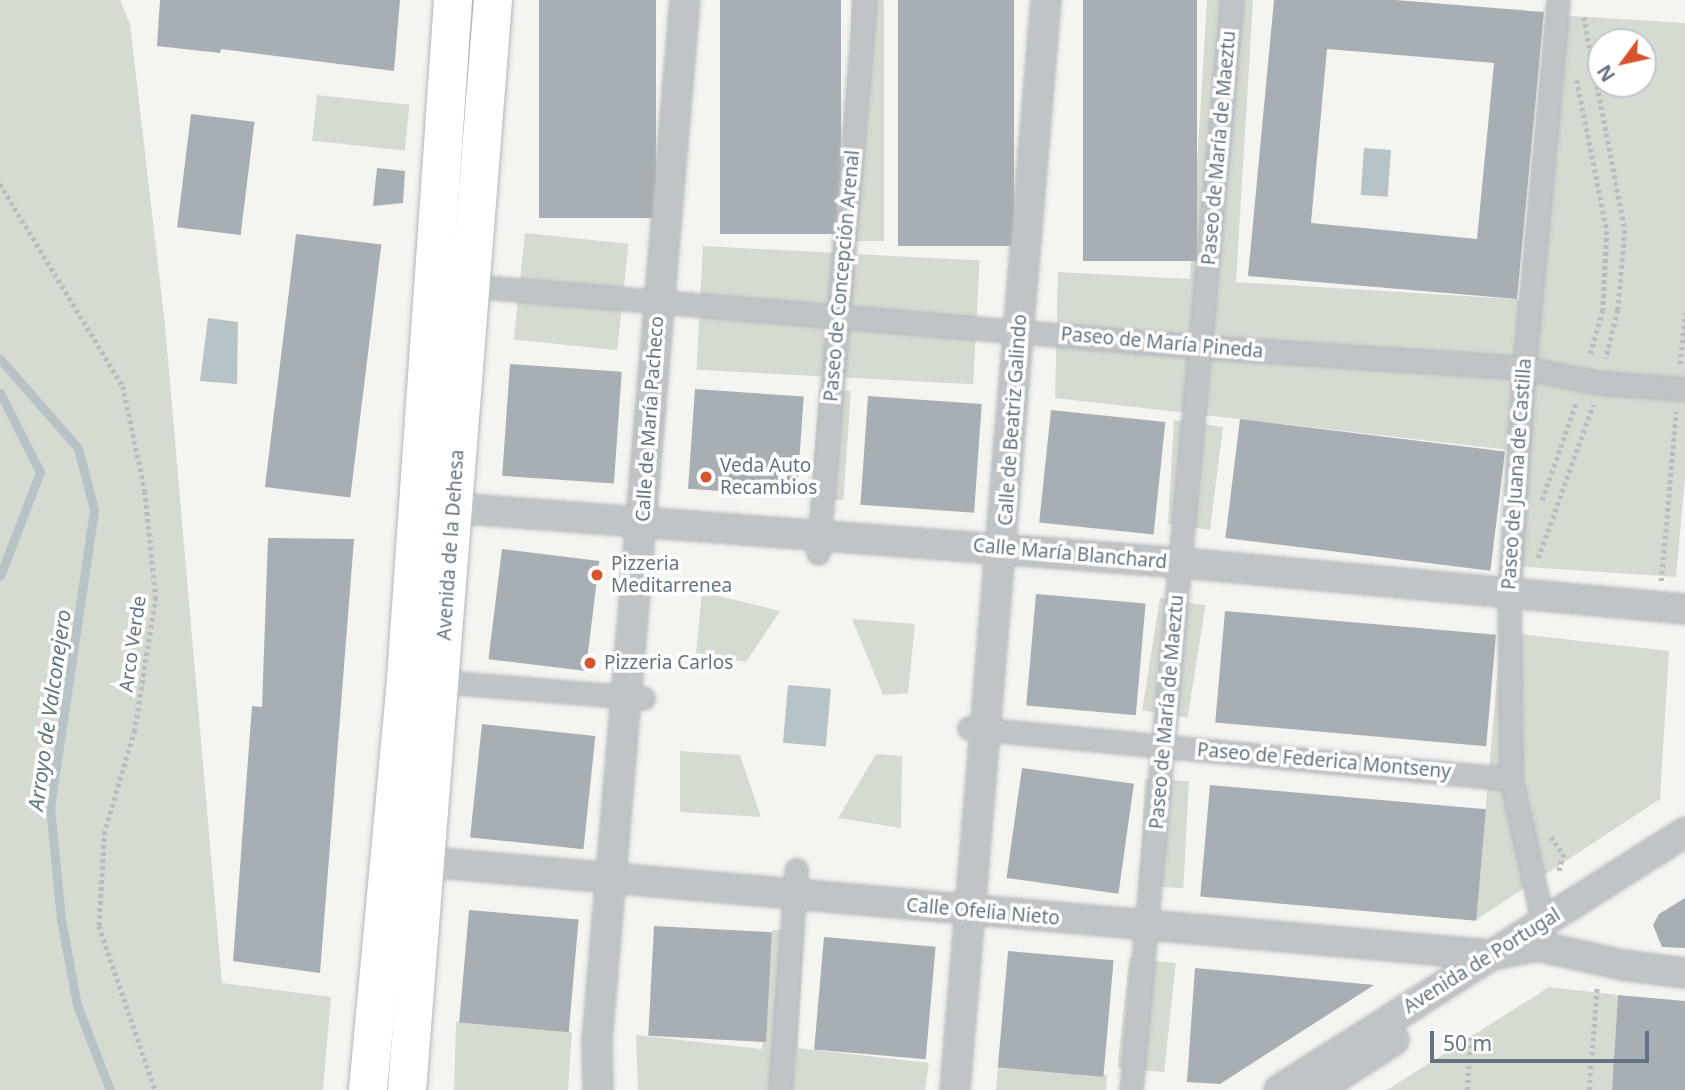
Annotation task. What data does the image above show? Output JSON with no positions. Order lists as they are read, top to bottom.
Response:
{
  "streets": {
    "main road": ["Avenida de la Dehesa"],
    "street": [
      "Paseo de María de Maeztu",
      "Paseo de Concepción Arenal",
      "Paseo de María Pineda",
      "Calle de María Pacheco",
      "Calle de Beatriz Galindo",
      "Paseo de Juana de Castilla",
      "Calle María Blanchard",
      "Paseo de Federica Montseny",
      "Calle Ofelia Nieto",
      "Avenida de Portugal"
    ],
    "path": ["Arco Verde"]
  },
  "crossings": [
    ["Paseo de María de Maeztu", "Paseo de María Pineda"],
    ["Paseo de María de Maeztu", "Calle María Blanchard"],
    ["Paseo de María de Maeztu", "Paseo de Federica Montseny"],
    ["Paseo de María de Maeztu", "Calle Ofelia Nieto"],
    ["Paseo de Concepción Arenal", "Paseo de María Pineda"],
    ["Paseo de Concepción Arenal", "Calle María Blanchard"],
    ["Paseo de María Pineda", "Calle de María Pacheco"],
    ["Paseo de María Pineda", "Calle de Beatriz Galindo"],
    ["Paseo de María Pineda", "Paseo de Juana de Castilla"],
    ["Paseo de María Pineda", "Avenida de la Dehesa"],
    ["Calle de María Pacheco", "Calle María Blanchard"],
    ["Calle de María Pacheco", "Calle Ofelia Nieto"],
    ["Calle de Beatriz Galindo", "Calle María Blanchard"],
    ["Calle de Beatriz Galindo", "Paseo de Federica Montseny"],
    ["Calle de Beatriz Galindo", "Calle Ofelia Nieto"],
    ["Paseo de Juana de Castilla", "Calle María Blanchard"],
    ["Paseo de Juana de Castilla", "Paseo de Federica Montseny"],
    ["Paseo de Juana de Castilla", "Calle Ofelia Nieto"],
    ["Paseo de Juana de Castilla", "Avenida de Portugal"],
    ["Avenida de la Dehesa", "Calle María Blanchard"],
    ["Avenida de la Dehesa", "Calle Ofelia Nieto"],
    ["Calle Ofelia Nieto", "Avenida de Portugal"]
  ],
  "water": ["Arroyo de Valconejero"],
  "places": ["Veda Auto Recambios", "Pizzeria Meditarrenea", "Pizzeria Carlos"],
  "scale_bar": "50 m",
  "north": "bottom left"
}
